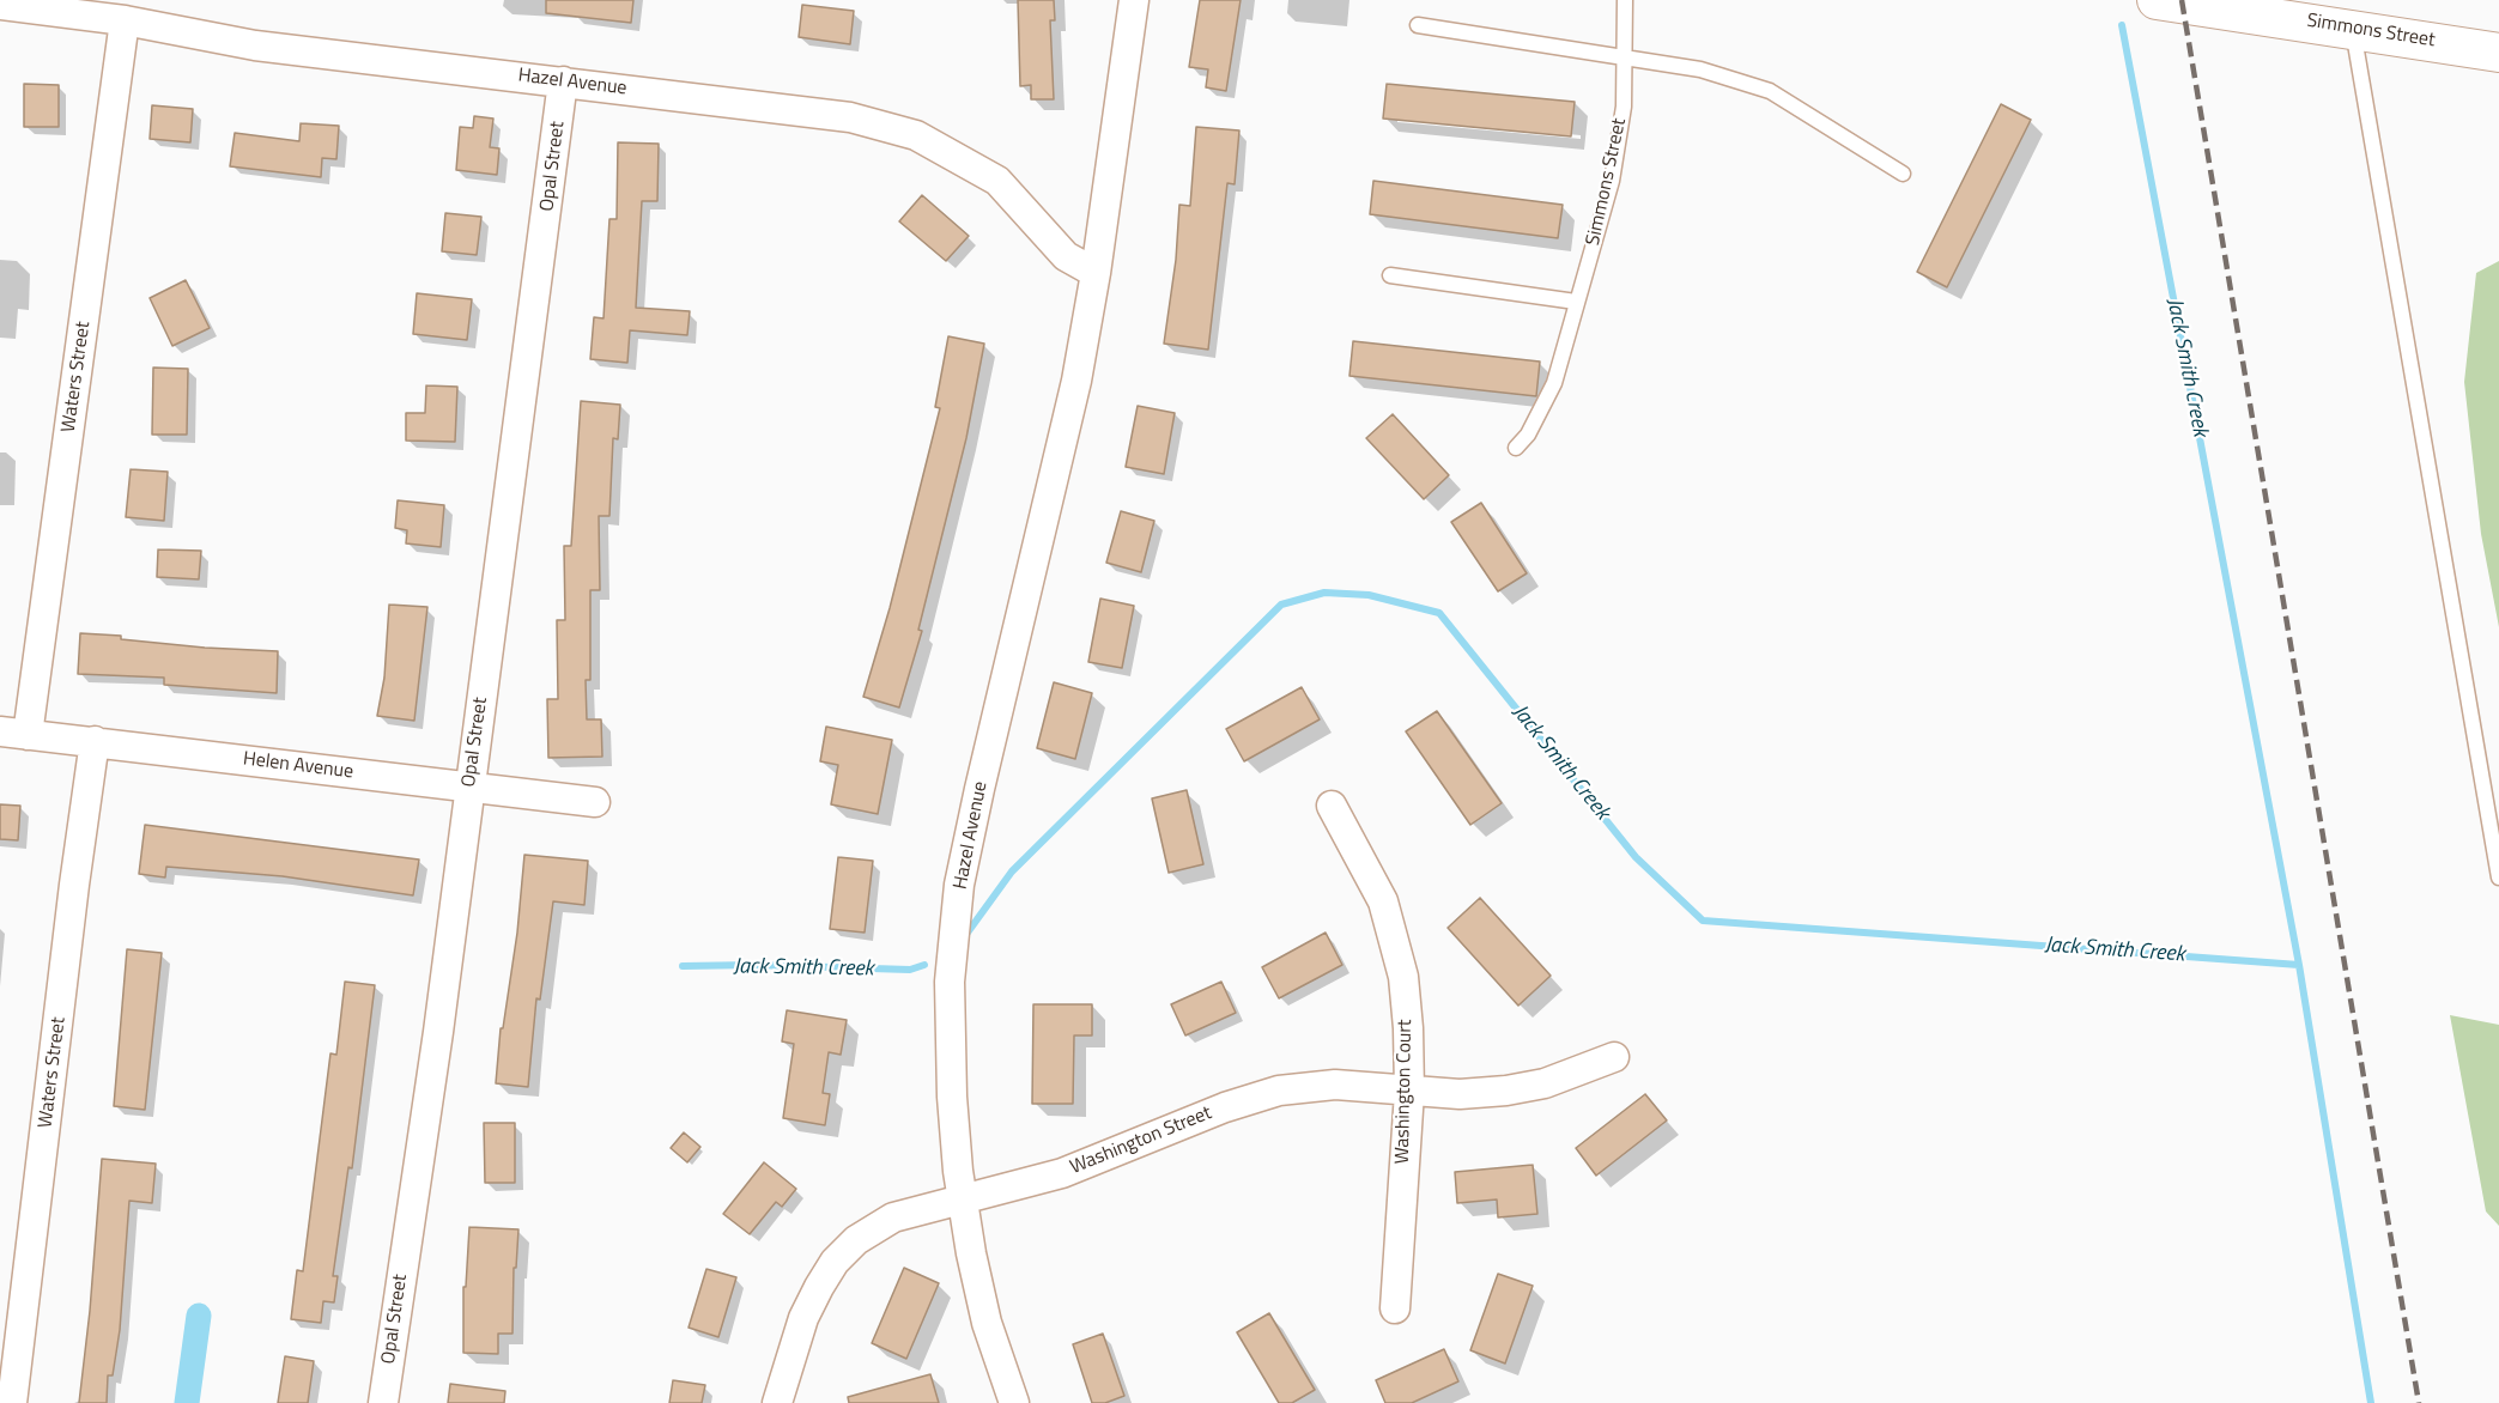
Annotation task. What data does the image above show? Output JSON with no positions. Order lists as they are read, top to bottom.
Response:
{
  "streets": {
    "street": [
      "Simmons Street",
      "Hazel Avenue",
      "Opal Street",
      "Waters Street",
      "Helen Avenue",
      "Washington Court",
      "Washington Street"
    ]
  },
  "crossings": [
    ["Hazel Avenue", "Opal Street"],
    ["Hazel Avenue", "Waters Street"],
    ["Hazel Avenue", "Washington Street"],
    ["Opal Street", "Helen Avenue"],
    ["Waters Street", "Helen Avenue"],
    ["Washington Court", "Washington Street"]
  ],
  "water": ["Jack Smith Creek"]
}
